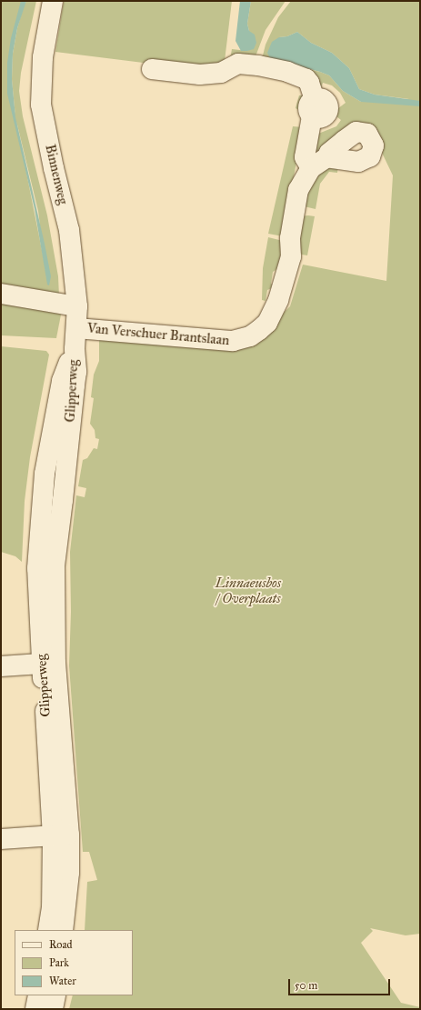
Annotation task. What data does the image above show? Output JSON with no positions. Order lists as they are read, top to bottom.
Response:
{
  "streets": {
    "street": ["Binnenweg", "Van Verschuer Brantslaan", "Glipperweg"]
  },
  "crossings": [
    ["Binnenweg", "Van Verschuer Brantslaan"],
    ["Binnenweg", "Glipperweg"]
  ],
  "parks": ["Linnaeusbos / Overplaats"],
  "legend": ["Road", "Park", "Water"],
  "scale_bar": "50 m"
}
